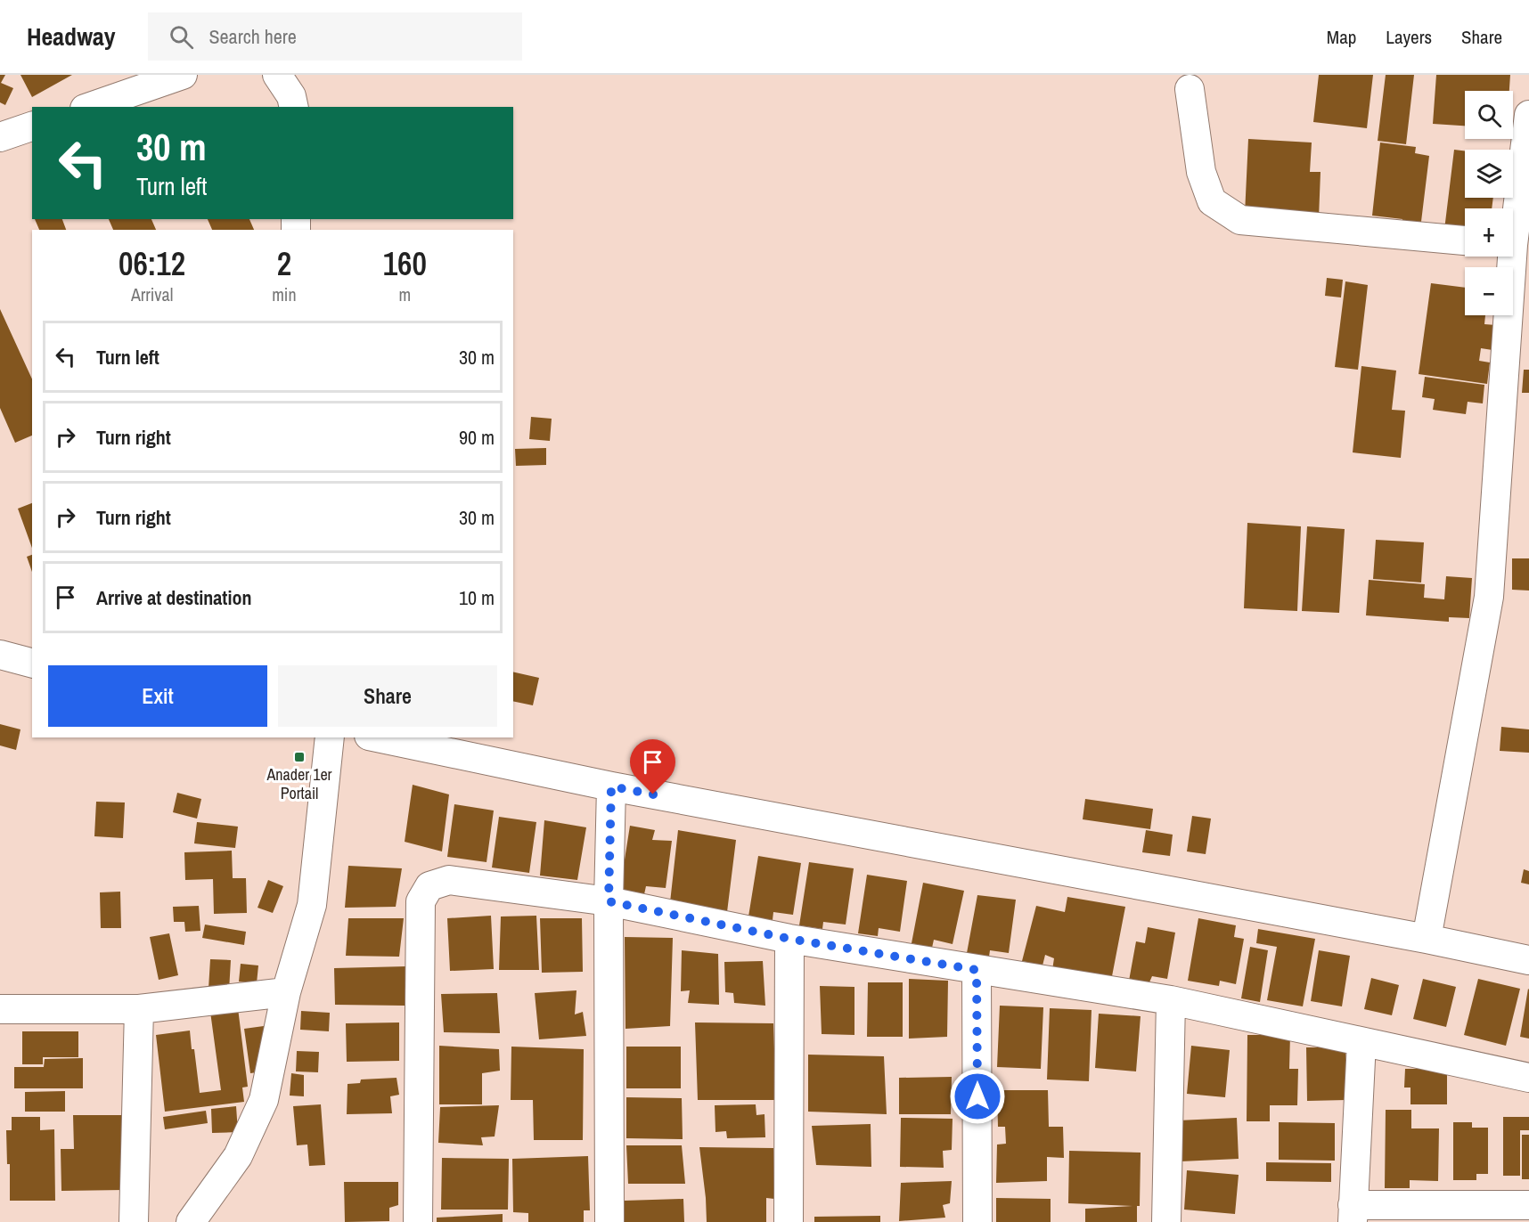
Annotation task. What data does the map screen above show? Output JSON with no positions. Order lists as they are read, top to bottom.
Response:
{
  "places": {
    "transit": ["Anader 1er Portail"]
  },
  "page": {
    "header": "Headway",
    "search": "Search here",
    "nav": ["Map", "Layers", "Share"],
    "map_buttons": ["+", "−"],
    "turn": ["30 m", "Turn left"],
    "eta": [
      "06:12",
      "Arrival",
      "2",
      "min",
      "160",
      "m"
    ],
    "list": [
      {
        "name": "Turn left",
        "value": "30 m"
      },
      {
        "name": "Turn right",
        "value": "90 m"
      },
      {
        "name": "Turn right",
        "value": "30 m"
      },
      {
        "name": "Arrive at destination",
        "value": "10 m"
      }
    ],
    "buttons": ["Exit", "Share"]
  }
}
